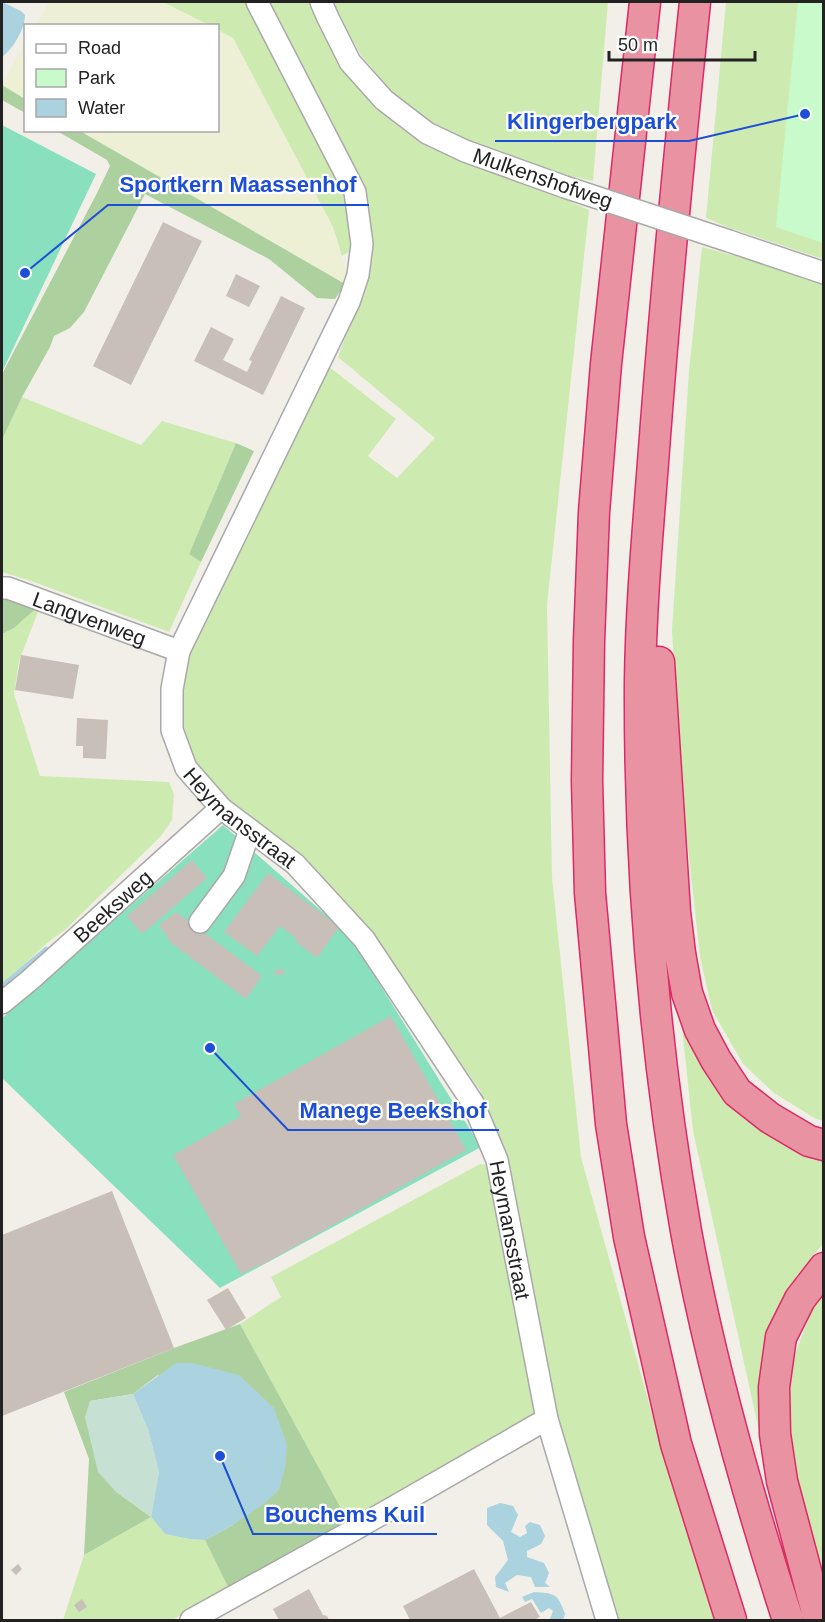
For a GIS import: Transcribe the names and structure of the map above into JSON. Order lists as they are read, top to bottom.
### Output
{
  "streets": {
    "street": [
      "Mulkenshofweg",
      "Langvenweg",
      "Heymansstraat",
      "Beeksweg"
    ]
  },
  "crossings": [
    ["Langvenweg", "Heymansstraat"],
    ["Heymansstraat", "Beeksweg"]
  ],
  "places": [
    "Klingerbergpark",
    "Sportkern Maassenhof",
    "Manege Beekshof",
    "Bouchems Kuil"
  ],
  "legend": ["Road", "Park", "Water"],
  "scale_bar": "50 m"
}
